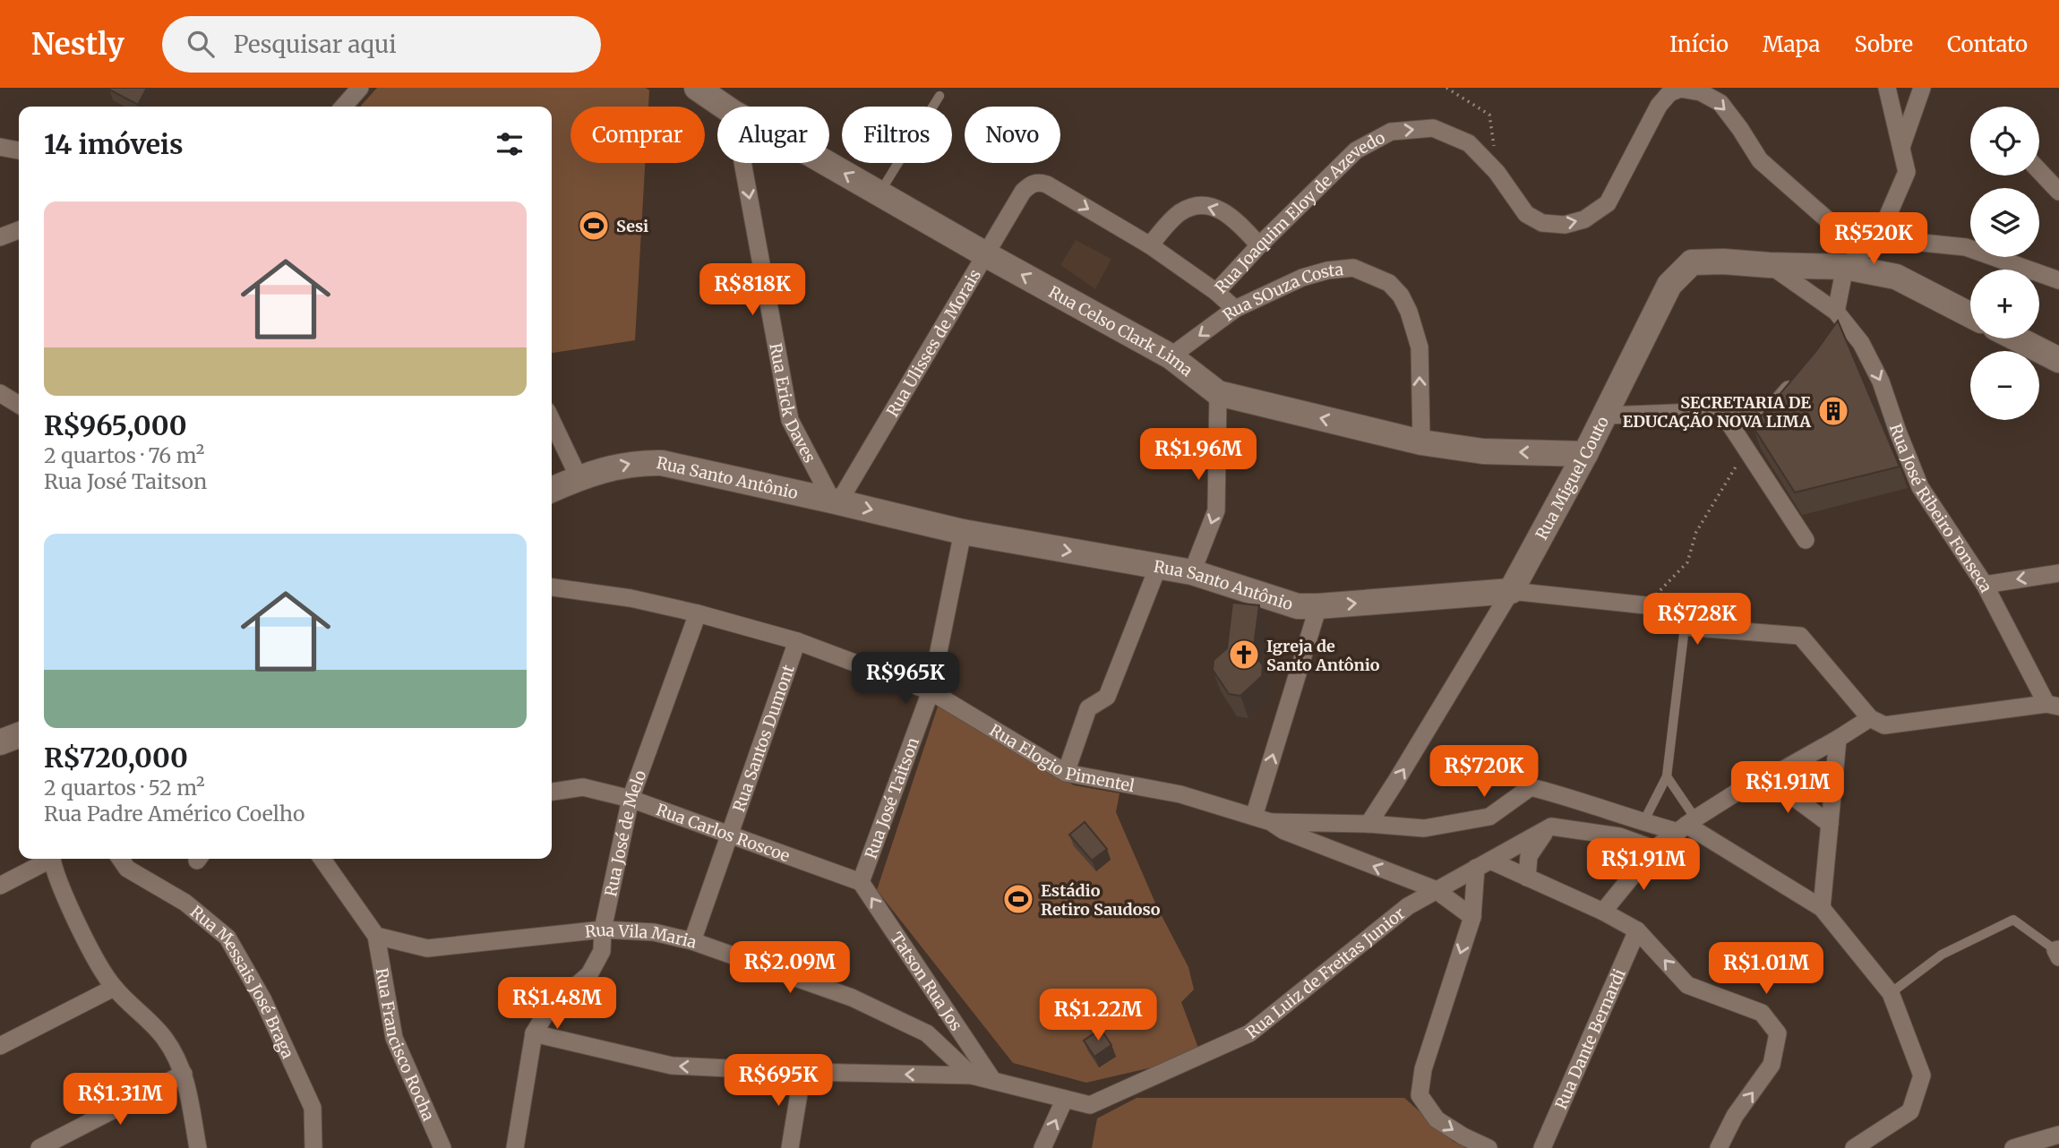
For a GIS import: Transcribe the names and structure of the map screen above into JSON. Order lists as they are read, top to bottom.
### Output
{
  "streets": {
    "street": [
      "Rua Joaquim Eloy de Azevedo",
      "Rua SOuza Costa",
      "Rua Celso Clark Lima",
      "Rua Ulisses de Morais",
      "Rua Erick Daves",
      "Rua Santo Antônio",
      "Rua Miguel Couto",
      "Rua José Ribeiro Fonseca",
      "Rua Santos Dumont",
      "Rua Elogio Pimentel",
      "Rua José Taitson",
      "Rua Carlos Roscoe",
      "Rua José de Melo",
      "Rua Vila Maria",
      "Rua Luiz de Freitas Junior",
      "Tatson Rua Jos",
      "Rua Messais José Braga",
      "Rua Dante Bernardi",
      "Rua Francisco Rocha"
    ]
  },
  "crossings": [
    ["Rua Joaquim Eloy de Azevedo", "Rua SOuza Costa"],
    ["Rua SOuza Costa", "Rua Celso Clark Lima"],
    ["Rua Celso Clark Lima", "Rua Ulisses de Morais"],
    ["Rua Celso Clark Lima", "Rua Miguel Couto"],
    ["Rua Ulisses de Morais", "Rua Erick Daves"],
    ["Rua Ulisses de Morais", "Rua Santo Antônio"],
    ["Rua Erick Daves", "Rua Santo Antônio"],
    ["Rua Santo Antônio", "Rua Miguel Couto"],
    ["Rua Santo Antônio", "Rua José Taitson"],
    ["Rua Miguel Couto", "Rua José Ribeiro Fonseca"],
    ["Rua Santos Dumont", "Rua Elogio Pimentel"],
    ["Rua Santos Dumont", "Rua Carlos Roscoe"],
    ["Rua Santos Dumont", "Rua Vila Maria"],
    ["Rua Elogio Pimentel", "Rua José Taitson"],
    ["Rua Elogio Pimentel", "Rua José de Melo"],
    ["Rua Elogio Pimentel", "Rua Luiz de Freitas Junior"],
    ["Rua José Taitson", "Rua Carlos Roscoe"],
    ["Rua José Taitson", "Tatson Rua Jos"],
    ["Rua Carlos Roscoe", "Rua José de Melo"],
    ["Rua Carlos Roscoe", "Tatson Rua Jos"],
    ["Rua José de Melo", "Rua Vila Maria"],
    ["Rua Vila Maria", "Rua Francisco Rocha"]
  ],
  "one_way": [
    "Rua Celso Clark Lima",
    "Rua Erick Daves",
    "Rua Santo Antônio",
    "Tatson Rua Jos"
  ],
  "places": {
    "sports": ["Sesi", "Estádio Retiro Saudoso"],
    "building": ["SECRETARIA DE EDUCAÇÃO NOVA LIMA"],
    "church": ["Igreja de Santo Antônio"]
  },
  "page": {
    "header": "Nestly",
    "search": "Pesquisar aqui",
    "nav": [
      "Início",
      "Mapa",
      "Sobre",
      "Contato"
    ],
    "map_buttons": ["+", "−"],
    "chip": [
      "Comprar",
      "Alugar",
      "Filtros",
      "Novo"
    ],
    "heading": "14 imóveis",
    "list": [
      {
        "name": "R$965,000",
        "note": "2 quartos · 76 m² · Rua José Taitson"
      },
      {
        "name": "R$720,000",
        "note": "2 quartos · 52 m² · Rua Padre Américo Coelho"
      }
    ],
    "price": [
      "R$520K",
      "R$818K",
      "R$1.96M",
      "R$728K",
      "R$965K",
      "R$720K",
      "R$1.91M",
      "R$1.91M",
      "R$2.09M",
      "R$1.01M",
      "R$1.48M",
      "R$1.22M",
      "R$695K",
      "R$1.31M"
    ]
  }
}
